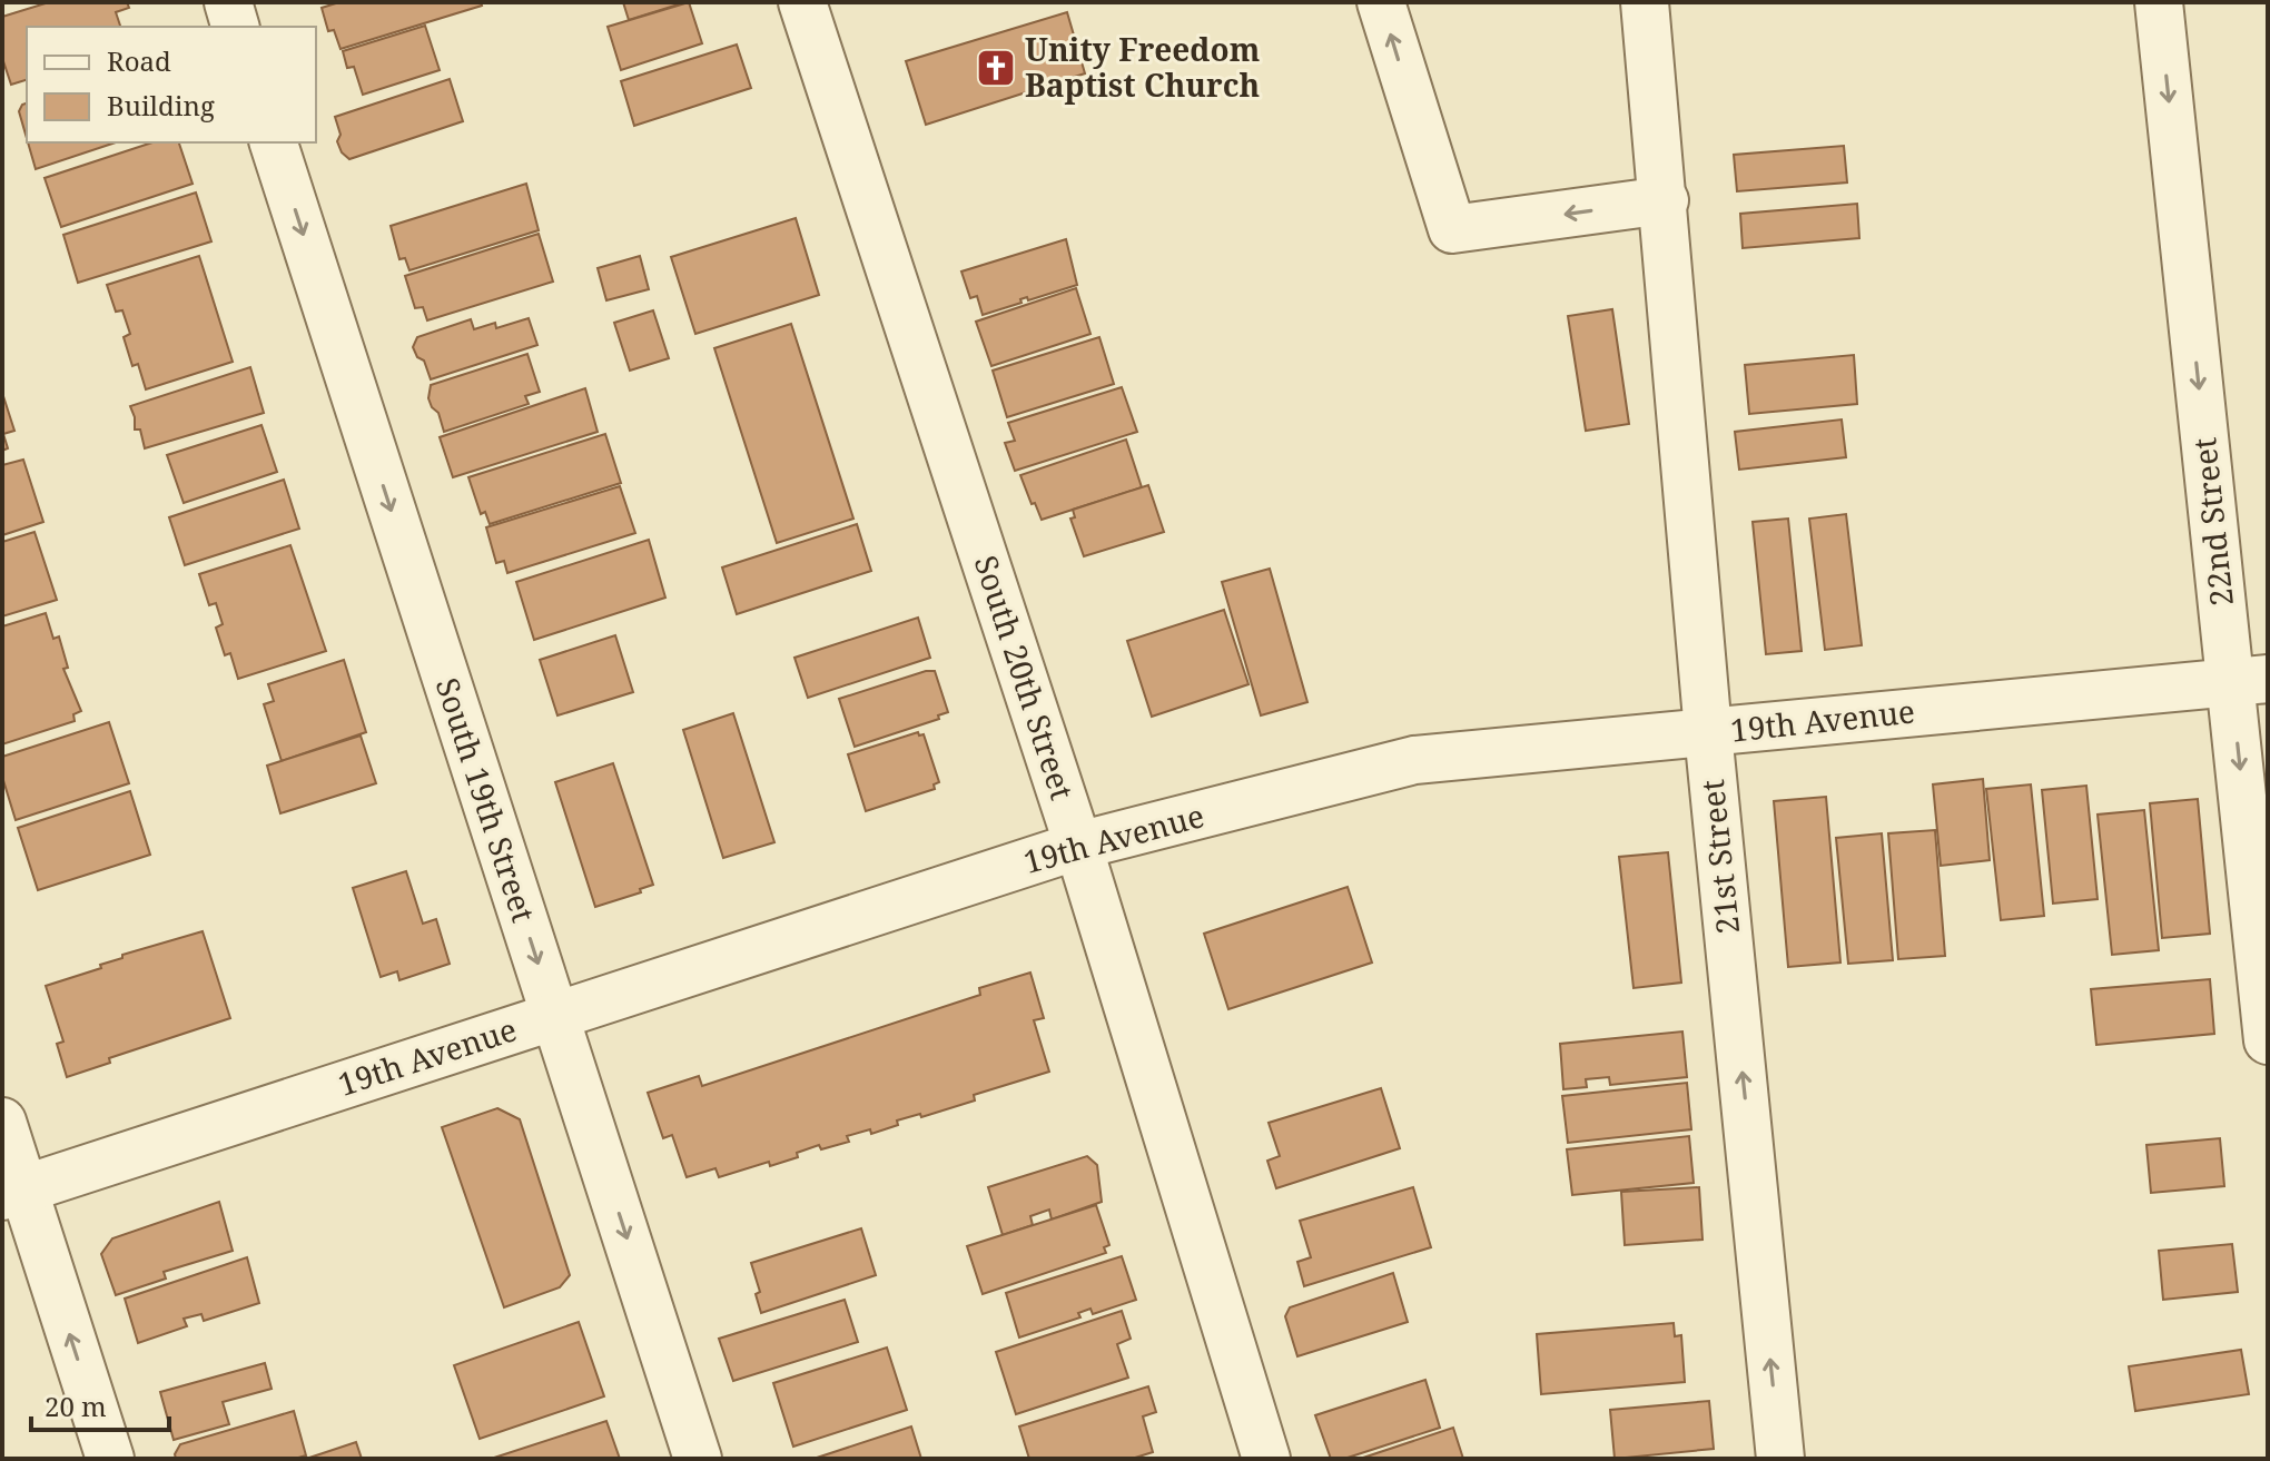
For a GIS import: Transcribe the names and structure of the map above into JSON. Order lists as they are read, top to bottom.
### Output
{
  "streets": {
    "street": [
      "22nd Street",
      "South 20th Street",
      "19th Avenue",
      "South 19th Street",
      "21st Street"
    ]
  },
  "crossings": [
    ["22nd Street", "19th Avenue"],
    ["South 20th Street", "19th Avenue"],
    ["19th Avenue", "South 19th Street"],
    ["19th Avenue", "21st Street"]
  ],
  "one_way": ["22nd Street", "South 19th Street", "21st Street"],
  "places": {
    "church": ["Unity Freedom Baptist Church"]
  },
  "legend": ["Road", "Building"],
  "scale_bar": "20 m"
}
